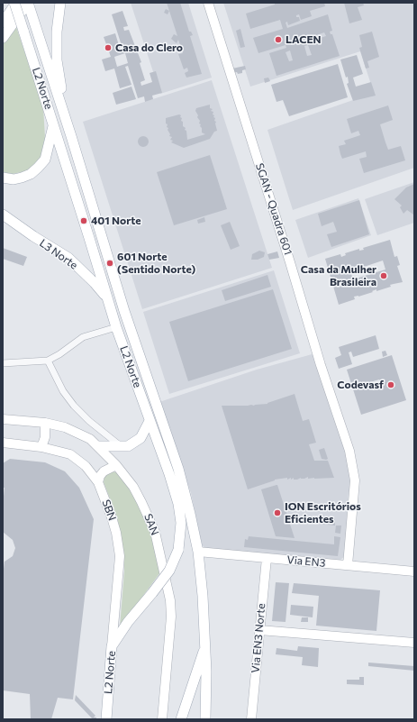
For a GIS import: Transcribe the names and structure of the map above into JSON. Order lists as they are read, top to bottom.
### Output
{
  "streets": {
    "main road": ["L2 Norte", "L3 Norte"],
    "street": [
      "SGAN - Quadra 601",
      "SBN",
      "SAN",
      "Via EN3",
      "Via EN3 Norte"
    ]
  },
  "crossings": [
    ["L2 Norte", "L3 Norte"],
    ["L2 Norte", "SBN"],
    ["L2 Norte", "Via EN3"],
    ["SGAN - Quadra 601", "Via EN3"],
    ["Via EN3", "Via EN3 Norte"]
  ],
  "places": [
    "LACEN",
    "Casa do Clero",
    "401 Norte",
    "601 Norte (Sentido Norte)",
    "Casa da Mulher Brasileira",
    "Codevasf",
    "ION Escritórios Eficientes"
  ]
}
